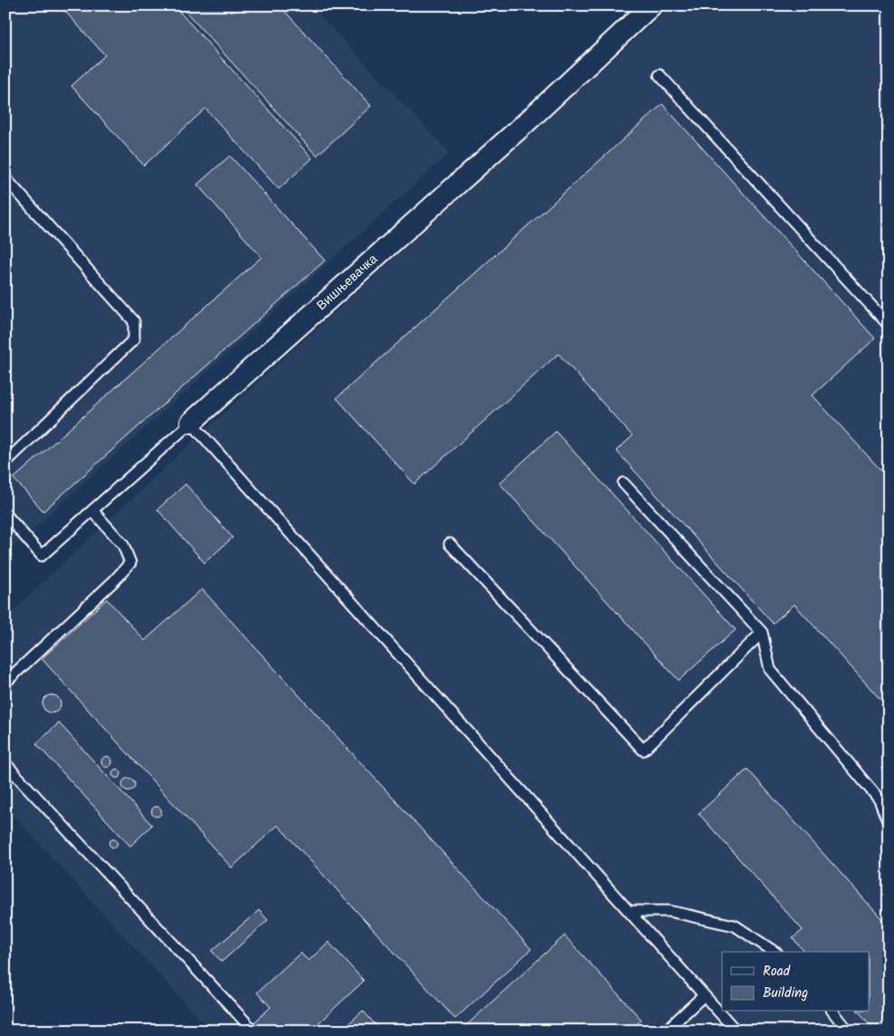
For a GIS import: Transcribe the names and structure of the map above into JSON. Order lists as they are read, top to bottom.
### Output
{
  "streets": {
    "street": ["Вишњевачка"]
  },
  "legend": ["Road", "Building"]
}
